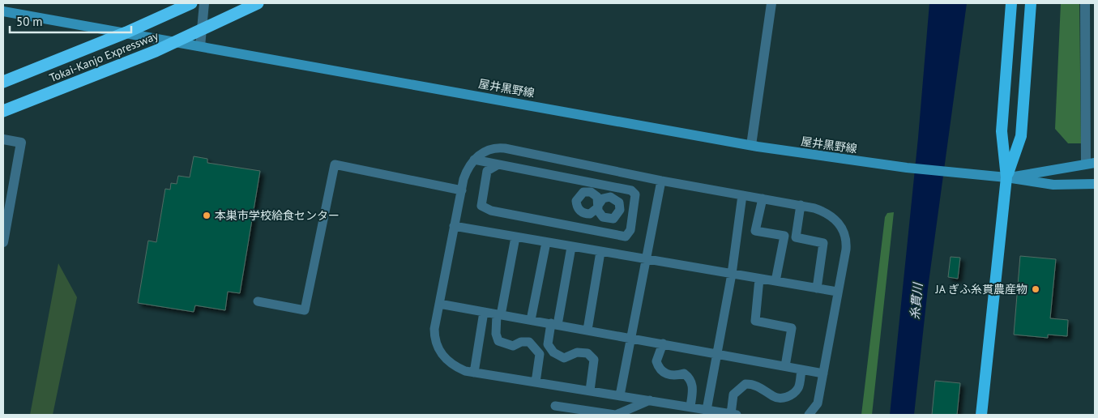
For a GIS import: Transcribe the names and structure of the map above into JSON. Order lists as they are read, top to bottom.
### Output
{
  "streets": {
    "highway": ["Tokai-Kanjo Expressway"],
    "main road": ["屋井黒野線"]
  },
  "water": ["糸貫川"],
  "places": ["本巣市学校給食センター", "JA ぎふ糸貫農産物"],
  "scale_bar": "50 m"
}
